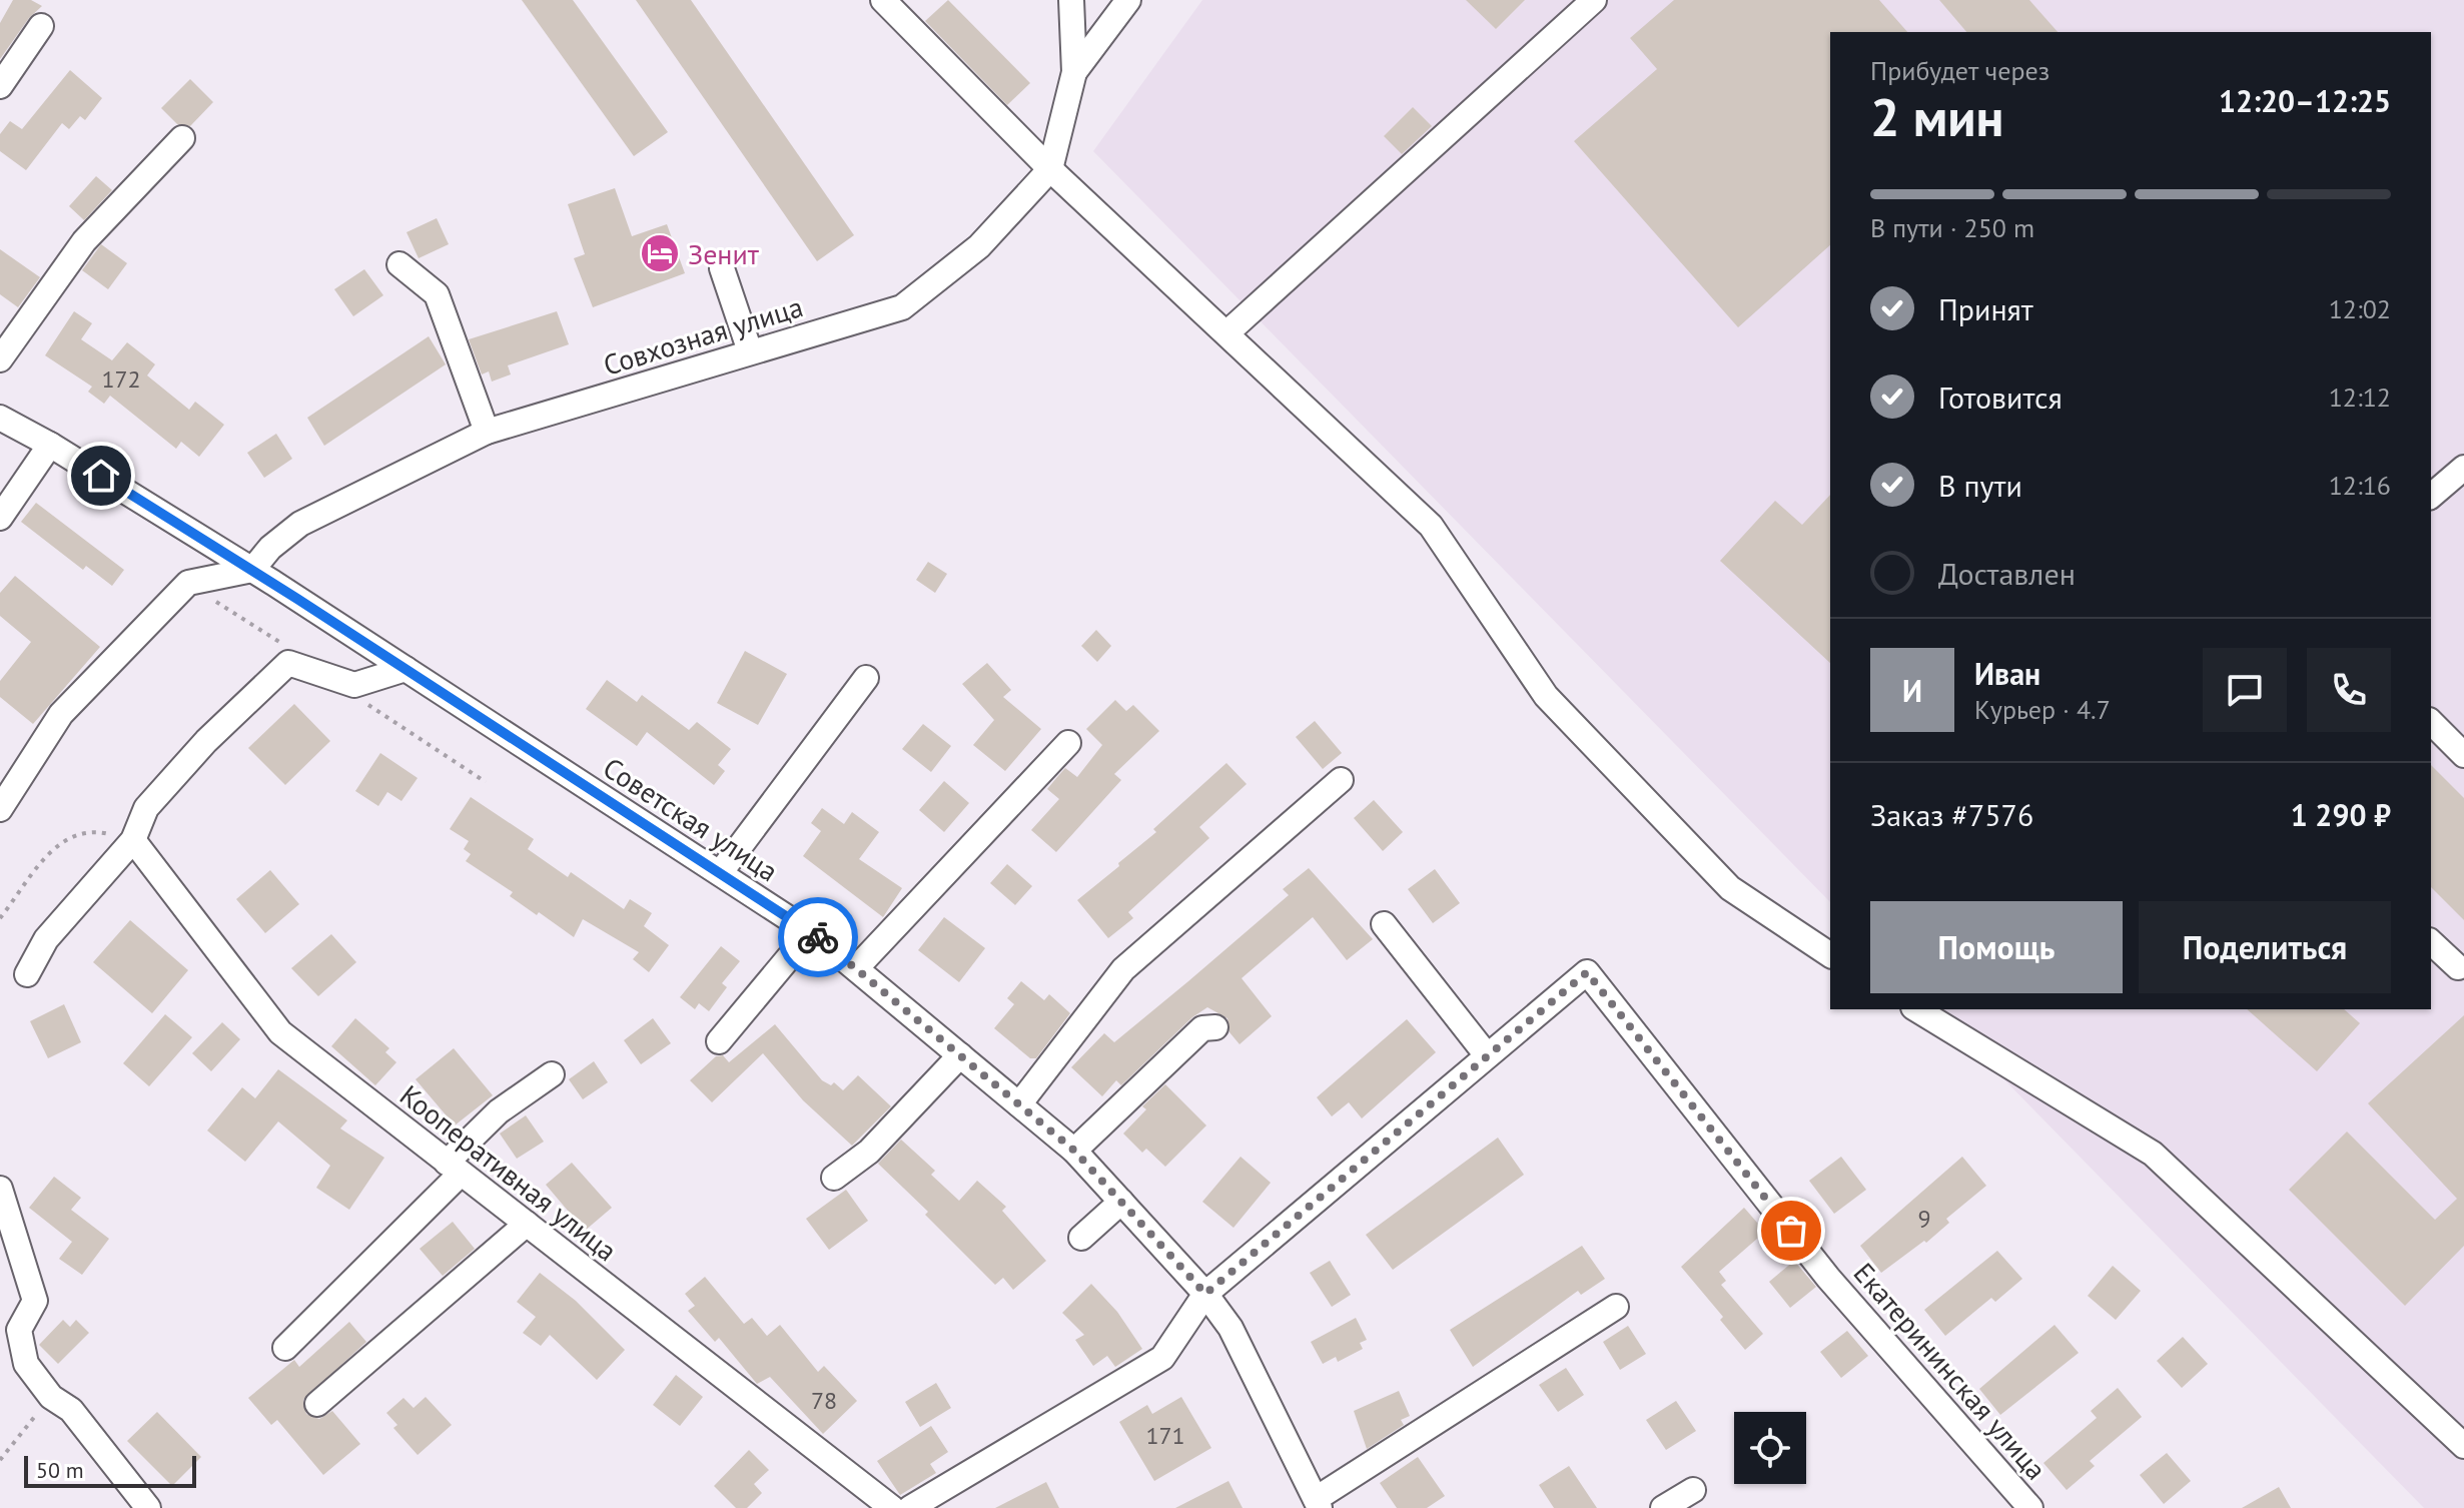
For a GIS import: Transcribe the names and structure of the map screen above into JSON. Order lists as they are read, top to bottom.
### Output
{
  "streets": {
    "street": [
      "Совхозная улица",
      "Советская улица",
      "Кооперативная улица",
      "Екатерининская улица"
    ]
  },
  "crossings": [
    ["Совхозная улица", "Советская улица"]
  ],
  "places": {
    "hotel": ["Зенит"]
  },
  "house_numbers": [
    "172",
    "9",
    "78",
    "171"
  ],
  "scale_bar": "50 m",
  "page": {
    "heading": ["2 мин", "Прибудет через", "12:20–12:25"],
    "panel": [
      "Иван",
      "Курьер · 4.7",
      "Заказ #7576",
      "1 290 ₽"
    ],
    "bar": "В пути · 250 m",
    "list": [
      ["Принят", "12:02"],
      ["Готовится", "12:12"],
      ["В пути", "12:16"],
      "Доставлен"
    ],
    "round": "И",
    "buttons": ["Помощь", "Поделиться"],
    "scale": "50 m"
  }
}
